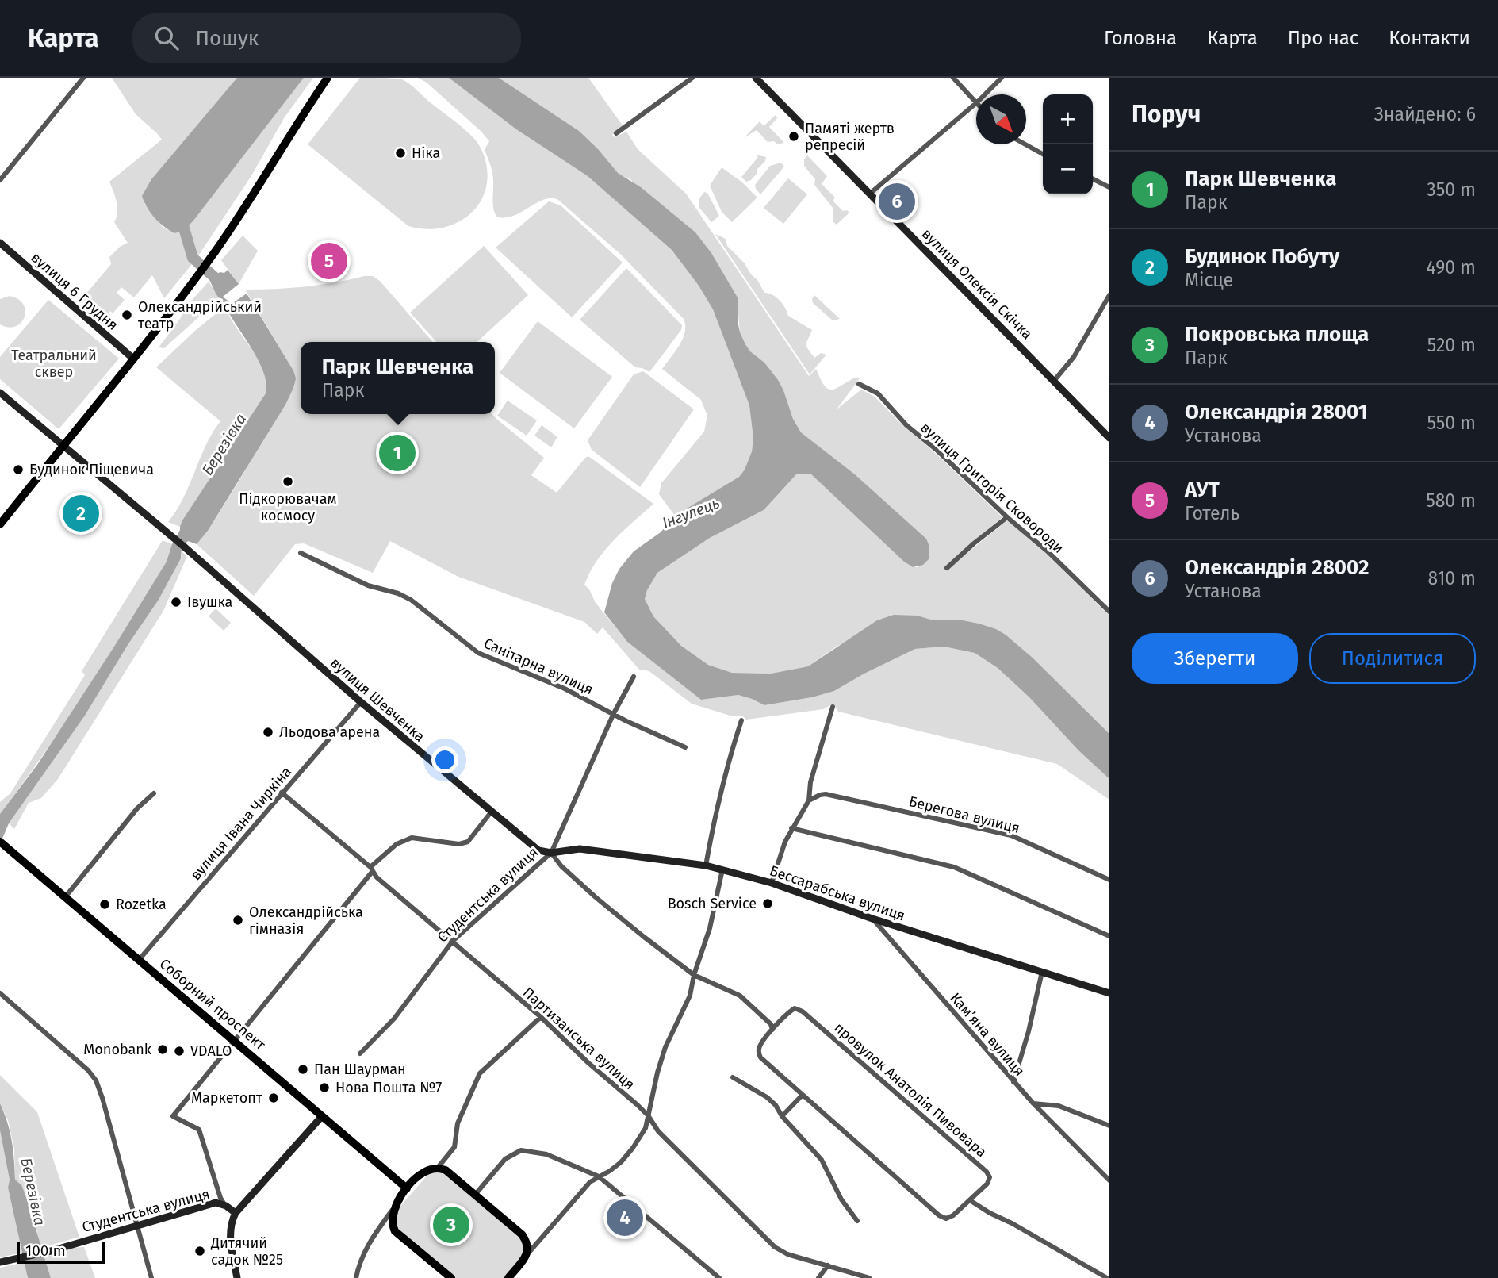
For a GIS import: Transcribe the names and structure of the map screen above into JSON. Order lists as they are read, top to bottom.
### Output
{
  "streets": {
    "highway": ["Соборний проспект"],
    "main road": [
      "вулиця Олексія Скічка",
      "вулиця 6 Грудня",
      "вулиця Шевченка",
      "Бессарабська вулиця",
      "Студентська вулиця"
    ],
    "street": [
      "вулиця Григорія Сковороди",
      "Санітарна вулиця",
      "Берегова вулиця",
      "вулиця Івана Чиркіна",
      "Камʼяна вулиця",
      "Партизанська вулиця",
      "провулок Анатолія Пивовара"
    ]
  },
  "crossings": [
    ["Санітарна вулиця", "Студентська вулиця"],
    ["вулиця Шевченка", "вулиця Івана Чиркіна"],
    ["вулиця Шевченка", "Бессарабська вулиця"],
    ["вулиця Шевченка", "Студентська вулиця"],
    ["вулиця Шевченка", "провулок Анатолія Пивовара"],
    ["вулиця Івана Чиркіна", "Соборний проспект"],
    ["вулиця Івана Чиркіна", "Партизанська вулиця"],
    ["Бессарабська вулиця", "Студентська вулиця"],
    ["Бессарабська вулиця", "Камʼяна вулиця"],
    ["Студентська вулиця", "Партизанська вулиця"]
  ],
  "water": ["Березівка", "Інгулець"],
  "parks": ["Театральний сквер"],
  "places": [
    "Памяті жертв репресій",
    "Ніка",
    "Олександрійський театр",
    "Будинок Піщевича",
    "Підкорювачам космосу",
    "Івушка",
    "Льодова арена",
    "Bosch Service",
    "Rozetka",
    "Олександрійська гімназія",
    "Monobank",
    "VDALO",
    "Пан Шаурман",
    "Нова Пошта №7",
    "Маркетопт",
    "Дитячий садок №25"
  ],
  "scale_bar": "100 m",
  "north": "bottom right",
  "page": {
    "header": "Карта",
    "search": "Пошук",
    "nav": [
      "Головна",
      "Карта",
      "Про нас",
      "Контакти"
    ],
    "heading": ["Поруч", "Знайдено: 6"],
    "map_buttons": ["+", "−"],
    "list": [
      {
        "mark": "1",
        "name": "Парк Шевченка",
        "note": "Парк",
        "value": "350 m"
      },
      {
        "mark": "2",
        "name": "Будинок Побуту",
        "note": "Місце",
        "value": "490 m"
      },
      {
        "mark": "3",
        "name": "Покровська площа",
        "note": "Парк",
        "value": "520 m"
      },
      {
        "mark": "4",
        "name": "Олександрія 28001",
        "note": "Установа",
        "value": "550 m"
      },
      {
        "mark": "5",
        "name": "АУТ",
        "note": "Готель",
        "value": "580 m"
      },
      {
        "mark": "6",
        "name": "Олександрія 28002",
        "note": "Установа",
        "value": "810 m"
      }
    ],
    "pins": [
      "6",
      "5",
      "1",
      "2",
      "4",
      "3"
    ],
    "popup": ["Парк Шевченка", "Парк"],
    "buttons": ["Зберегти", "Поділитися"],
    "scale": "100 m"
  }
}
